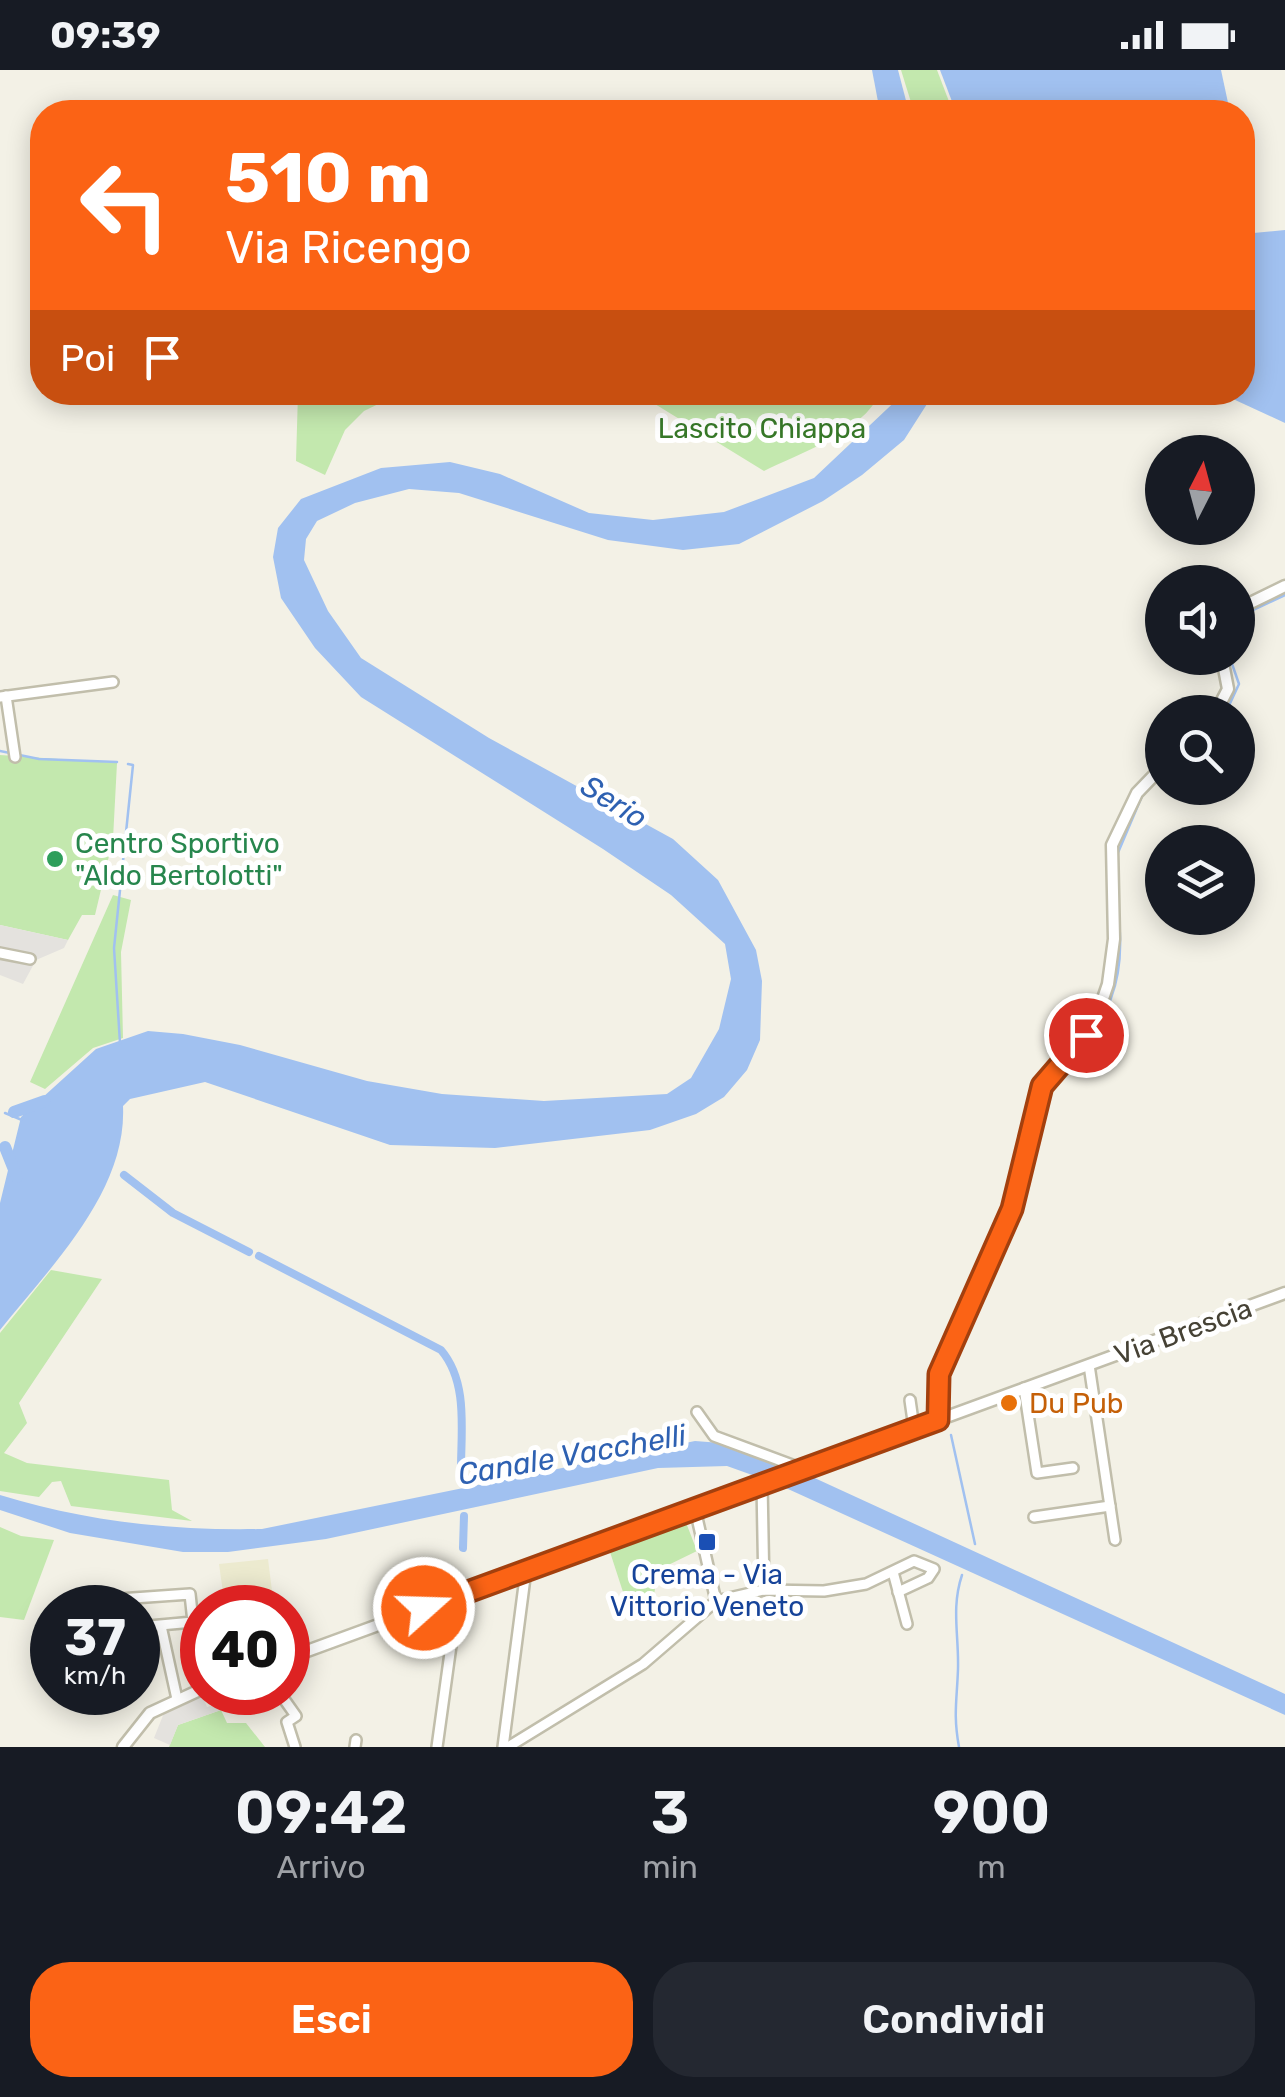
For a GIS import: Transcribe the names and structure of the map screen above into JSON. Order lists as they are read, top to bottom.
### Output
{
  "streets": {
    "street": ["Via Brescia"]
  },
  "water": ["Serio", "Canale Vacchelli"],
  "parks": ["Lascito Chiappa"],
  "places": {
    "other": ["Centro Sportivo \"Aldo Bertolotti\"", "Du Pub"],
    "transit": ["Crema - Via Vittorio Veneto"]
  },
  "north": "top",
  "page": {
    "status": "09:39",
    "turn": ["510 m", "Via Ricengo"],
    "then": "Poi",
    "speed": "37 km/h",
    "limit": "40",
    "eta": [
      "09:42",
      "Arrivo",
      "3",
      "min",
      "900",
      "m"
    ],
    "buttons": ["Esci", "Condividi"]
  }
}
